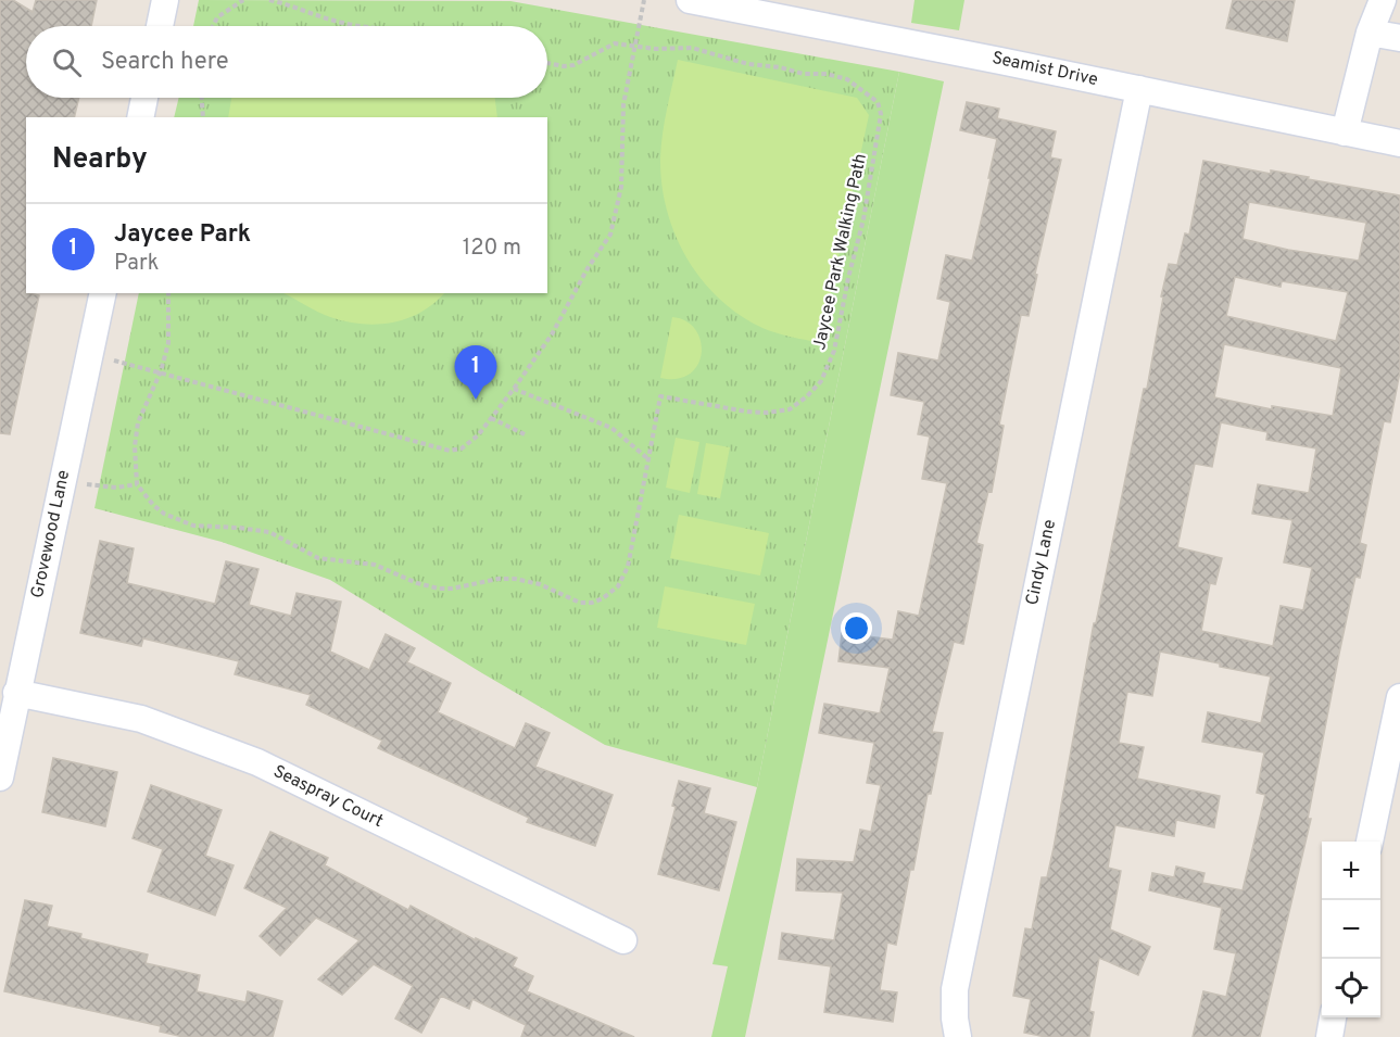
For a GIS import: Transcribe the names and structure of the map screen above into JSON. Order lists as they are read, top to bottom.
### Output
{
  "streets": {
    "street": [
      "Seamist Drive",
      "Grovewood Lane",
      "Cindy Lane",
      "Seaspray Court"
    ],
    "path": ["Jaycee Park Walking Path"]
  },
  "crossings": [
    ["Seamist Drive", "Cindy Lane"],
    ["Grovewood Lane", "Seaspray Court"]
  ],
  "page": {
    "search": "Search here",
    "heading": "Nearby",
    "list": [
      {
        "mark": "1",
        "name": "Jaycee Park",
        "note": "Park",
        "value": "120 m"
      }
    ],
    "pins": "1",
    "map_buttons": ["+", "−"]
  }
}
